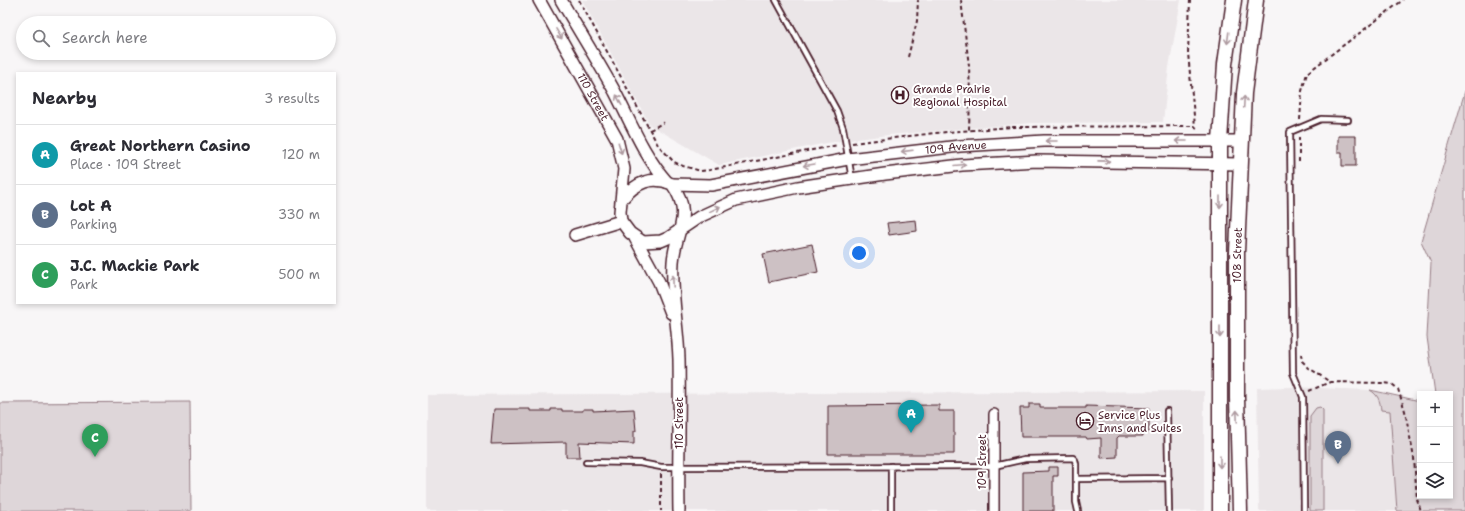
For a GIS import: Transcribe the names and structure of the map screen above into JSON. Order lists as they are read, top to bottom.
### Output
{
  "streets": {
    "main road": ["108 Street"],
    "street": ["110 Street", "109 Avenue", "109 Street"]
  },
  "crossings": [
    ["110 Street", "109 Avenue"],
    ["109 Avenue", "108 Street"]
  ],
  "places": {
    "hospital": ["Grande Prairie Regional Hospital"],
    "hotel": ["Service Plus Inns and Suites"]
  },
  "page": {
    "search": "Search here",
    "heading": ["Nearby", "3 results"],
    "list": [
      {
        "mark": "A",
        "name": "Great Northern Casino",
        "note": "Place · 109 Street",
        "value": "120 m"
      },
      {
        "mark": "B",
        "name": "Lot A",
        "note": "Parking",
        "value": "330 m"
      },
      {
        "mark": "C",
        "name": "J.C. Mackie Park",
        "note": "Park",
        "value": "500 m"
      }
    ],
    "map_buttons": ["+", "−"],
    "pins": ["A", "C", "B"]
  }
}
